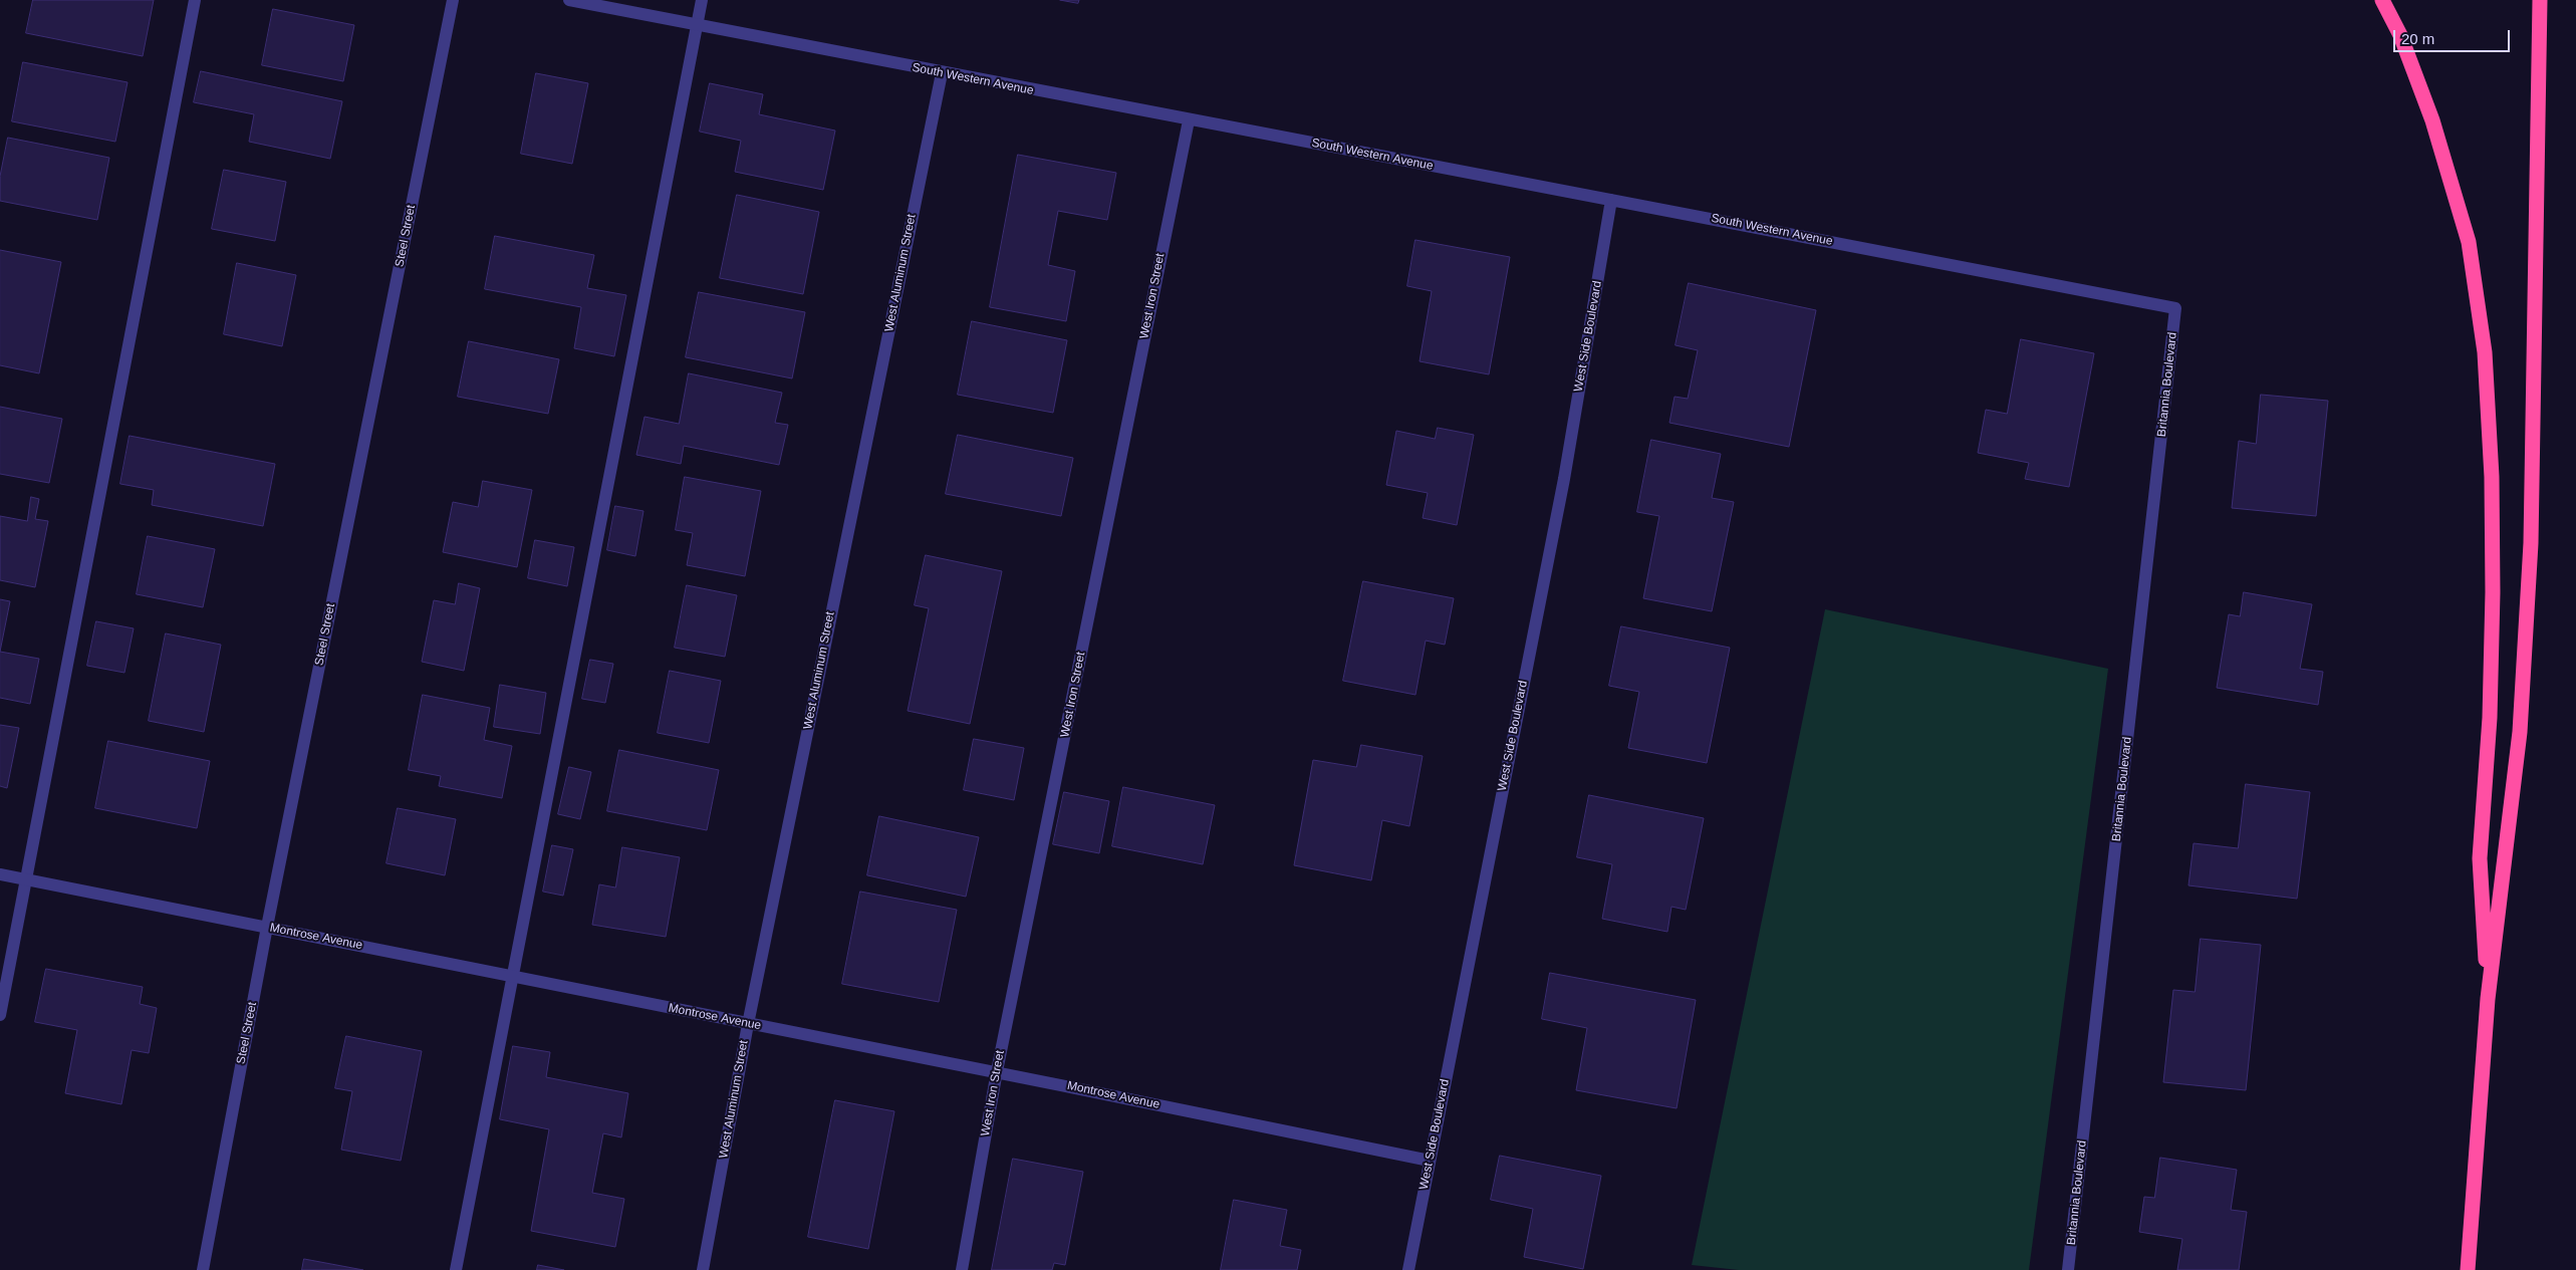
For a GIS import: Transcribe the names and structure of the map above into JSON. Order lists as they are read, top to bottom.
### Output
{
  "streets": {
    "street": [
      "South Western Avenue",
      "Steel Street",
      "West Aluminum Street",
      "West Iron Street",
      "West Side Boulevard",
      "Britannia Boulevard",
      "Montrose Avenue"
    ]
  },
  "crossings": [
    ["South Western Avenue", "West Aluminum Street"],
    ["South Western Avenue", "West Iron Street"],
    ["South Western Avenue", "West Side Boulevard"],
    ["South Western Avenue", "Britannia Boulevard"],
    ["Steel Street", "Montrose Avenue"],
    ["West Aluminum Street", "Montrose Avenue"],
    ["West Iron Street", "Montrose Avenue"],
    ["West Side Boulevard", "Montrose Avenue"]
  ],
  "scale_bar": "20 m"
}
